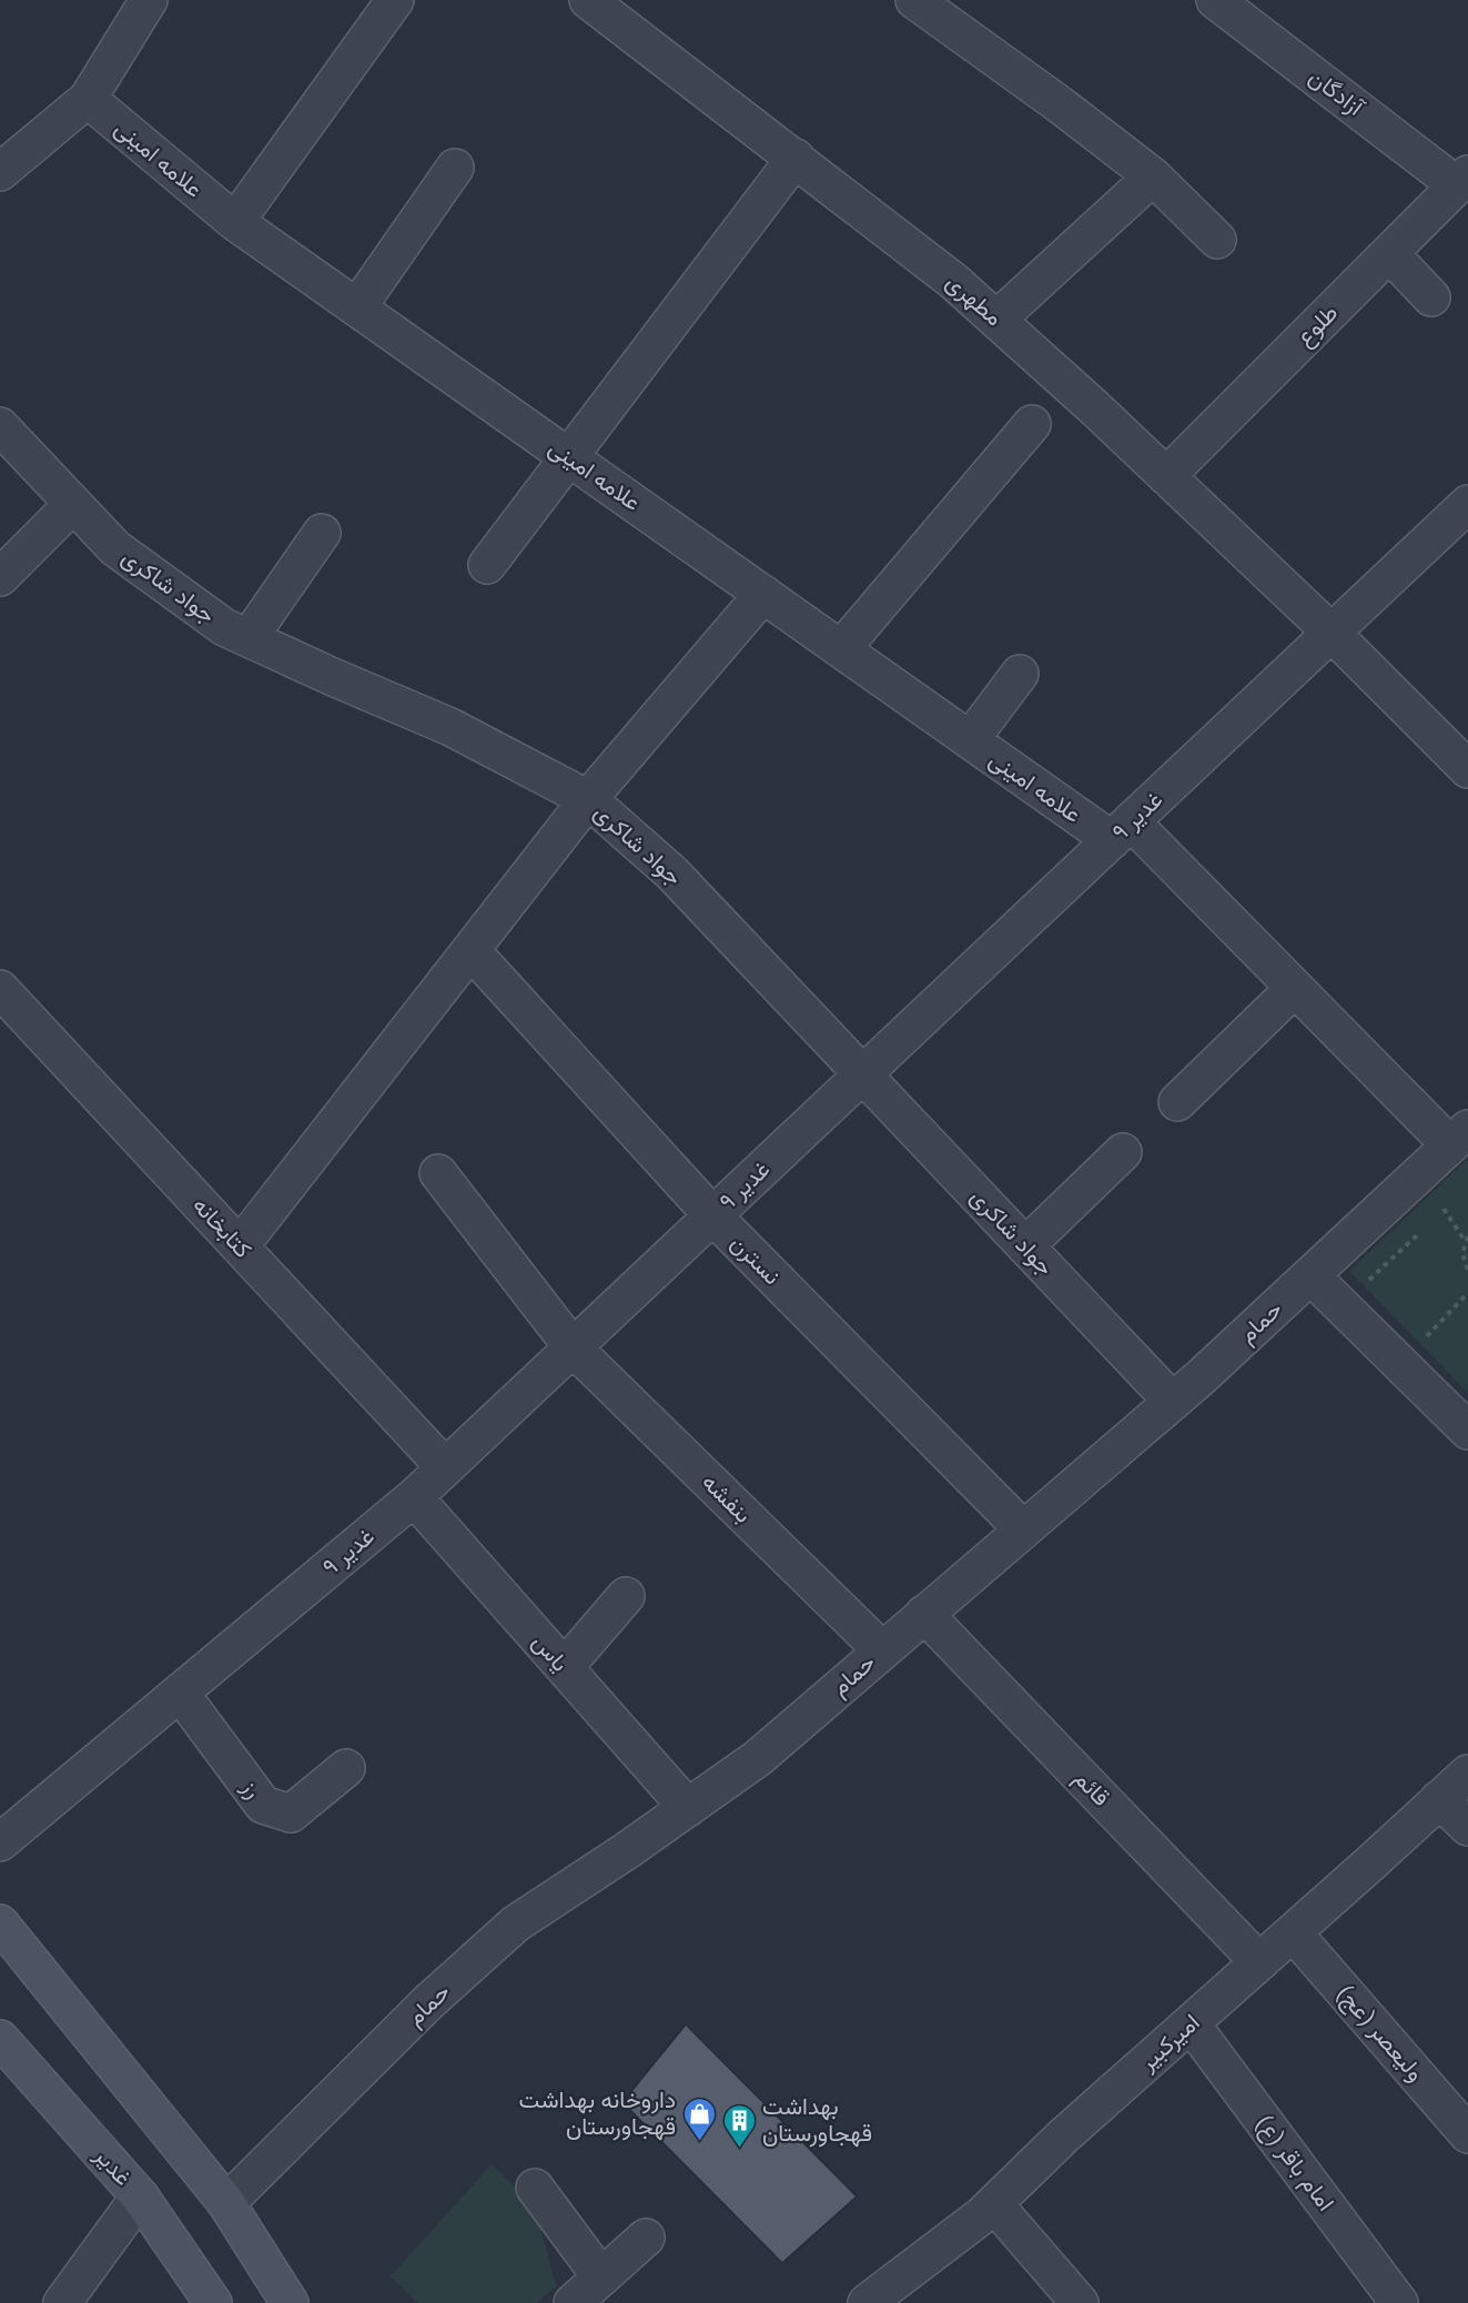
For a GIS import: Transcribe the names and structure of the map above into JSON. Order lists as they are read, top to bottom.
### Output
{
  "streets": {
    "main road": ["غدیر"],
    "street": [
      "آزادگان",
      "علامه امینی",
      "مطهری",
      "طلوع",
      "جواد شاکری",
      "غدیر ۹",
      "کتابخانه",
      "نسترن",
      "حمام",
      "بنفشه",
      "یاس",
      "قائم",
      "رز",
      "ولیعصر (عج)",
      "امیرکبیر",
      "امام باقر (ع)"
    ]
  },
  "crossings": [
    ["آزادگان", "طلوع"],
    ["علامه امینی", "غدیر ۹"],
    ["علامه امینی", "حمام"],
    ["مطهری", "طلوع"],
    ["مطهری", "غدیر ۹"],
    ["جواد شاکری", "غدیر ۹"],
    ["جواد شاکری", "حمام"],
    ["غدیر ۹", "کتابخانه"],
    ["غدیر ۹", "نسترن"],
    ["غدیر ۹", "بنفشه"],
    ["غدیر ۹", "یاس"],
    ["غدیر ۹", "رز"],
    ["نسترن", "حمام"],
    ["حمام", "بنفشه"],
    ["حمام", "یاس"],
    ["حمام", "قائم"],
    ["قائم", "امیرکبیر"],
    ["ولیعصر (عج)", "امیرکبیر"],
    ["امیرکبیر", "امام باقر (ع)"]
  ],
  "places": {
    "shop": ["داروخانه بهداشت قهجاورستان"],
    "building": ["بهداشت قهجاورستان"]
  }
}
